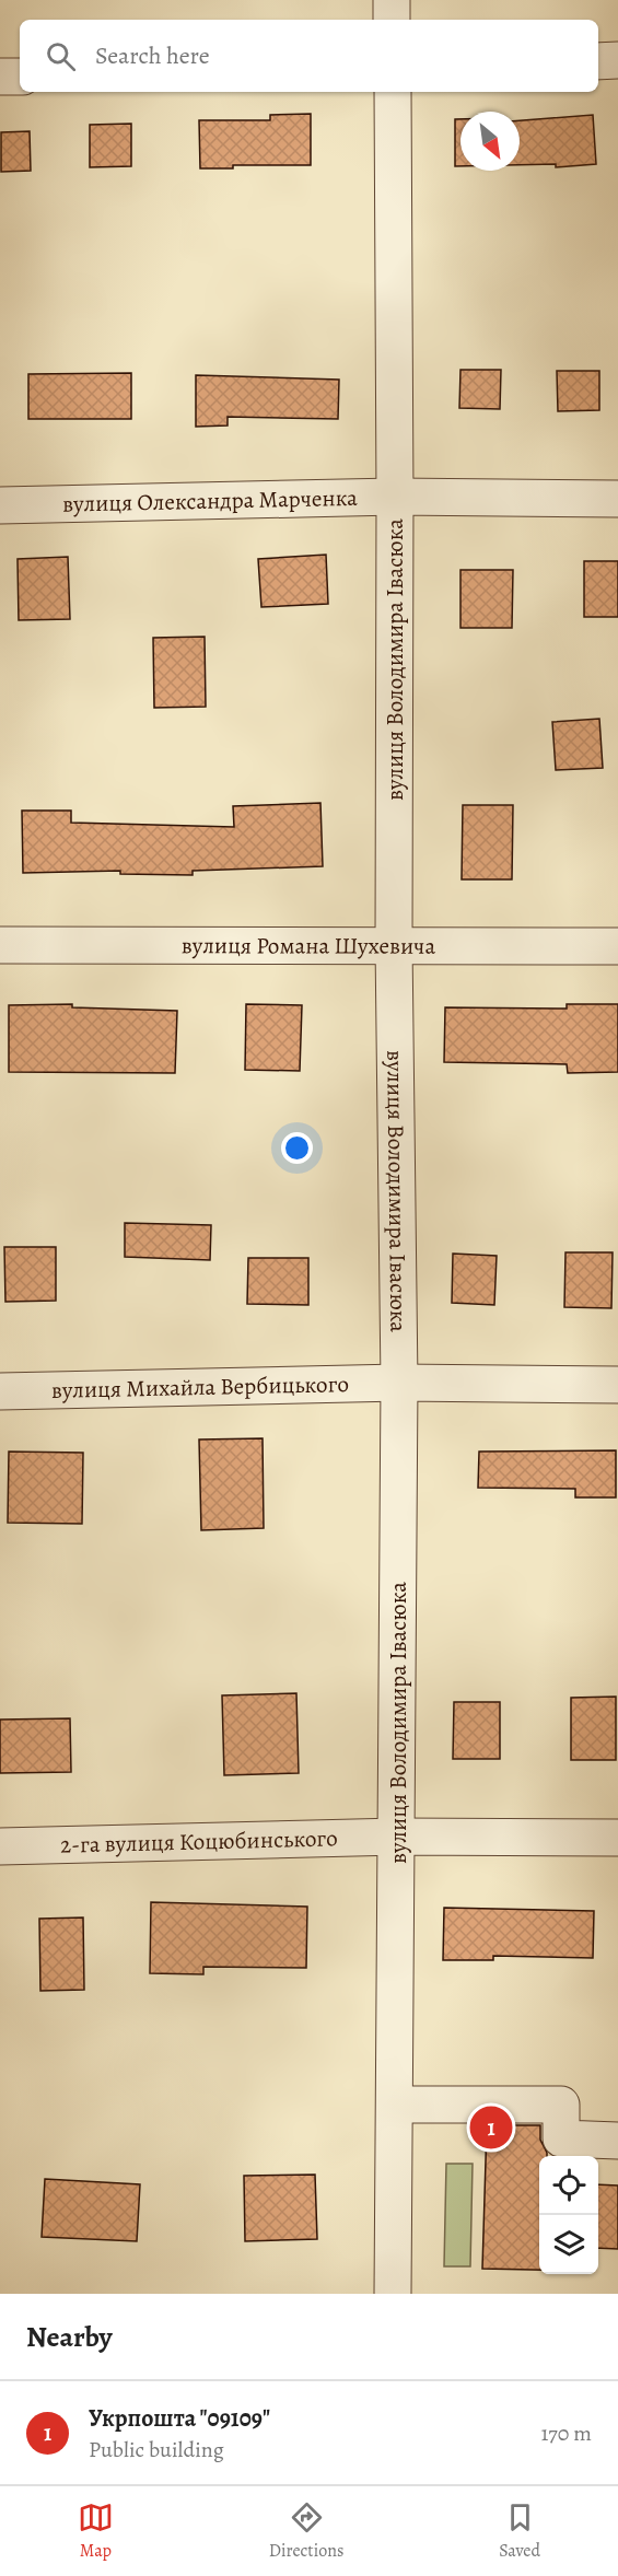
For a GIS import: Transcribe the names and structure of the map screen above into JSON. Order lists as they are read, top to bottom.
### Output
{
  "streets": {
    "street": [
      "вулиця Олександра Марченка",
      "вулиця Володимира Івасюка",
      "вулиця Романа Шухевича",
      "вулиця Михайла Вербицького",
      "2-га вулиця Коцюбинського"
    ]
  },
  "crossings": [
    ["вулиця Олександра Марченка", "вулиця Володимира Івасюка"],
    ["вулиця Володимира Івасюка", "вулиця Романа Шухевича"],
    ["вулиця Володимира Івасюка", "вулиця Михайла Вербицького"],
    ["вулиця Володимира Івасюка", "2-га вулиця Коцюбинського"]
  ],
  "north": "bottom right",
  "page": {
    "search": "Search here",
    "pins": "1",
    "heading": "Nearby",
    "list": [
      {
        "mark": "1",
        "name": "Укрпошта \"09109\"",
        "note": "Public building",
        "value": "170 m"
      }
    ],
    "nav": ["Map", "Directions", "Saved"]
  }
}
